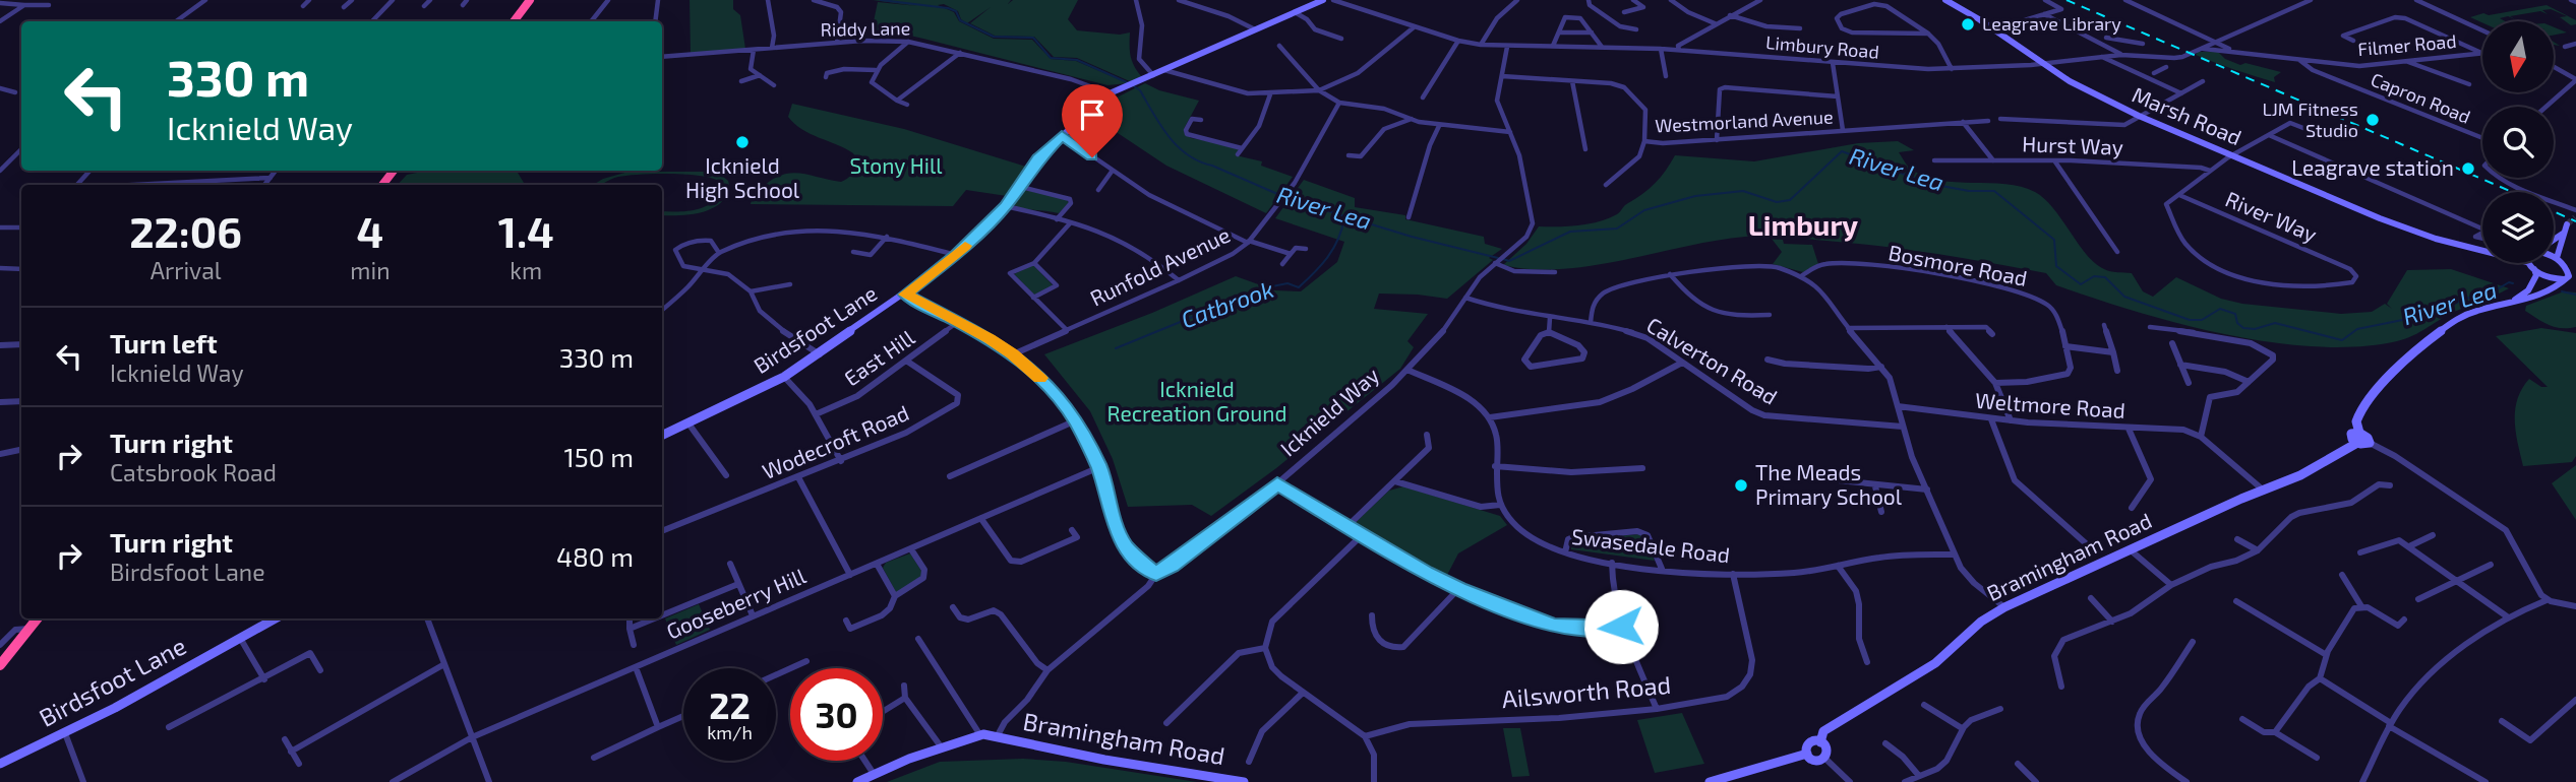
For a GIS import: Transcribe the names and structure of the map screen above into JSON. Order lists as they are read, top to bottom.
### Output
{
  "streets": {
    "street": [
      "Riddy Lane",
      "Filmer Road",
      "Limbury Road",
      "Capron Road",
      "Marsh Road",
      "Westmorland Avenue",
      "Hurst Way",
      "River Way",
      "Bosmore Road",
      "Runfold Avenue",
      "Birdsfoot Lane",
      "East Hill",
      "Calverton Road",
      "Weltmore Road",
      "Icknield Way",
      "Wodecroft Road",
      "Swasedale Road",
      "Bramingham Road",
      "Gooseberry Hill",
      "Ailsworth Road"
    ]
  },
  "crossings": [
    ["Riddy Lane", "Birdsfoot Lane"],
    ["Filmer Road", "Capron Road"],
    ["Limbury Road", "Marsh Road"],
    ["East Hill", "Wodecroft Road"],
    ["Calverton Road", "Icknield Way"],
    ["Icknield Way", "Bramingham Road"],
    ["Swasedale Road", "Ailsworth Road"]
  ],
  "districts": ["Limbury"],
  "water": ["River Lea", "Catbrook"],
  "parks": ["Stony Hill", "Icknield Recreation Ground"],
  "places": [
    "Leagrave Library",
    "LJM Fitness Studio",
    "Icknield High School",
    "Leagrave station",
    "The Meads Primary School"
  ],
  "north": "bottom",
  "page": {
    "turn": ["330 m", "Icknield Way"],
    "eta": [
      "22:06",
      "Arrival",
      "4",
      "min",
      "1.4",
      "km"
    ],
    "list": [
      {
        "name": "Turn left",
        "note": "Icknield Way",
        "value": "330 m"
      },
      {
        "name": "Turn right",
        "note": "Catsbrook Road",
        "value": "150 m"
      },
      {
        "name": "Turn right",
        "note": "Birdsfoot Lane",
        "value": "480 m"
      }
    ],
    "speed": "22 km/h",
    "limit": "30"
  }
}
